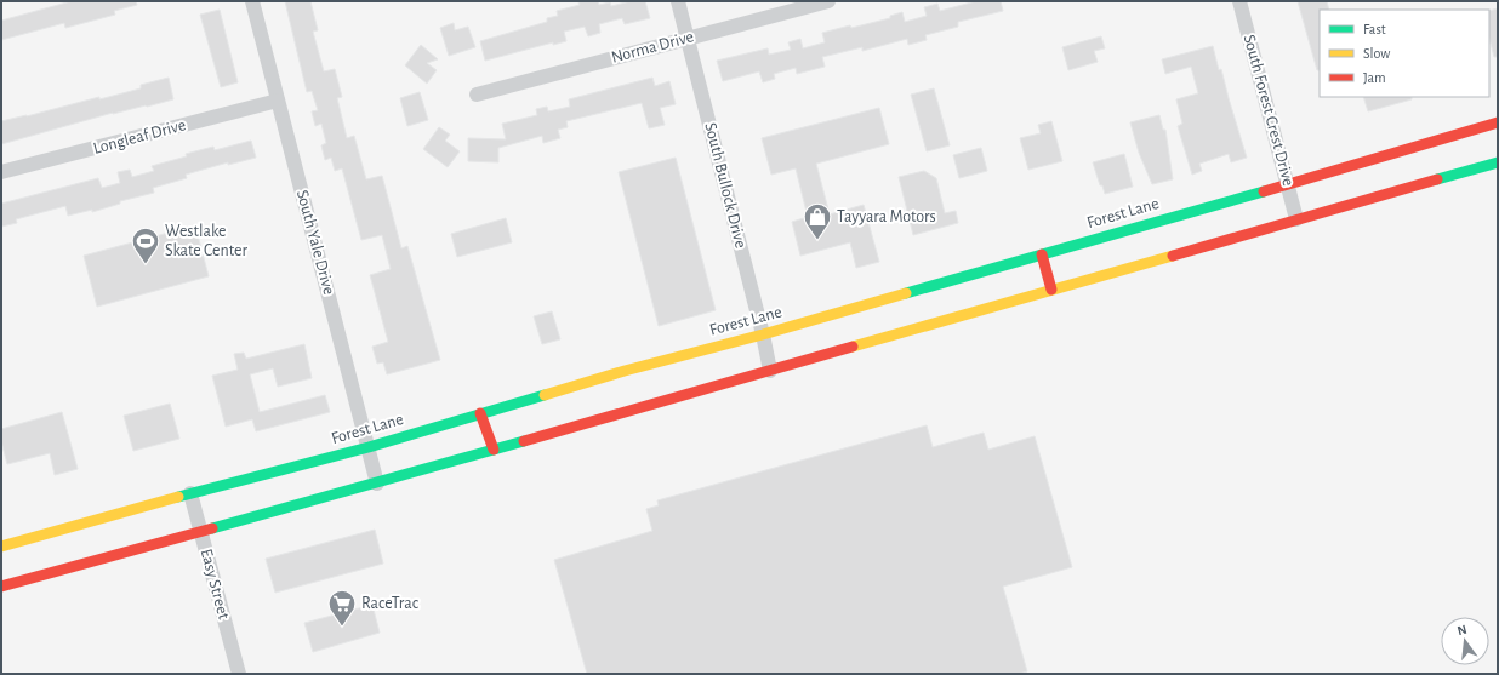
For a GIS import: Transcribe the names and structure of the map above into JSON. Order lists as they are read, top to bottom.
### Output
{
  "streets": {
    "main road": ["Forest Lane"],
    "street": [
      "Norma Drive",
      "South Forest Crest Drive",
      "Longleaf Drive",
      "South Bullock Drive",
      "South Yale Drive",
      "Easy Street"
    ]
  },
  "crossings": [
    ["Norma Drive", "South Bullock Drive"],
    ["South Forest Crest Drive", "Forest Lane"],
    ["Longleaf Drive", "South Yale Drive"],
    ["South Bullock Drive", "Forest Lane"],
    ["Forest Lane", "South Yale Drive"],
    ["Forest Lane", "Easy Street"]
  ],
  "places": {
    "shop": ["Tayyara Motors"],
    "sports": ["Westlake Skate Center"],
    "supermarket": ["RaceTrac"]
  },
  "legend": ["Fast", "Slow", "Jam"],
  "north": "top"
}
